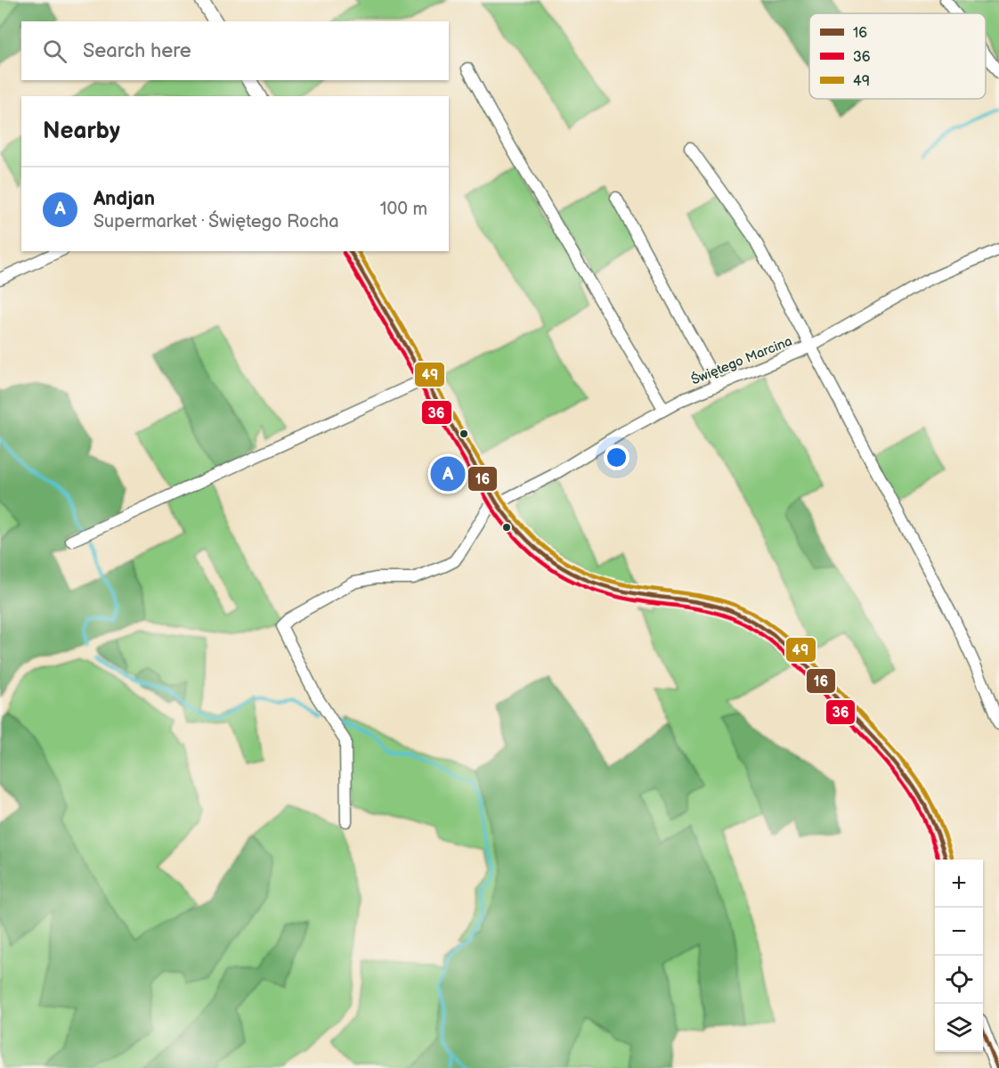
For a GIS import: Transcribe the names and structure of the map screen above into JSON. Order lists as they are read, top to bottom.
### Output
{
  "streets": {
    "street": ["Świętego Marcina"]
  },
  "lines": ["transit line 16", "transit line 49", "transit line 36"],
  "legend": ["16", "36", "49"],
  "page": {
    "search": "Search here",
    "heading": "Nearby",
    "list": [
      {
        "mark": "A",
        "name": "Andjan",
        "note": "Supermarket · Świętego Rocha",
        "value": "100 m"
      }
    ],
    "pins": "A",
    "map_buttons": ["+", "−"]
  }
}
